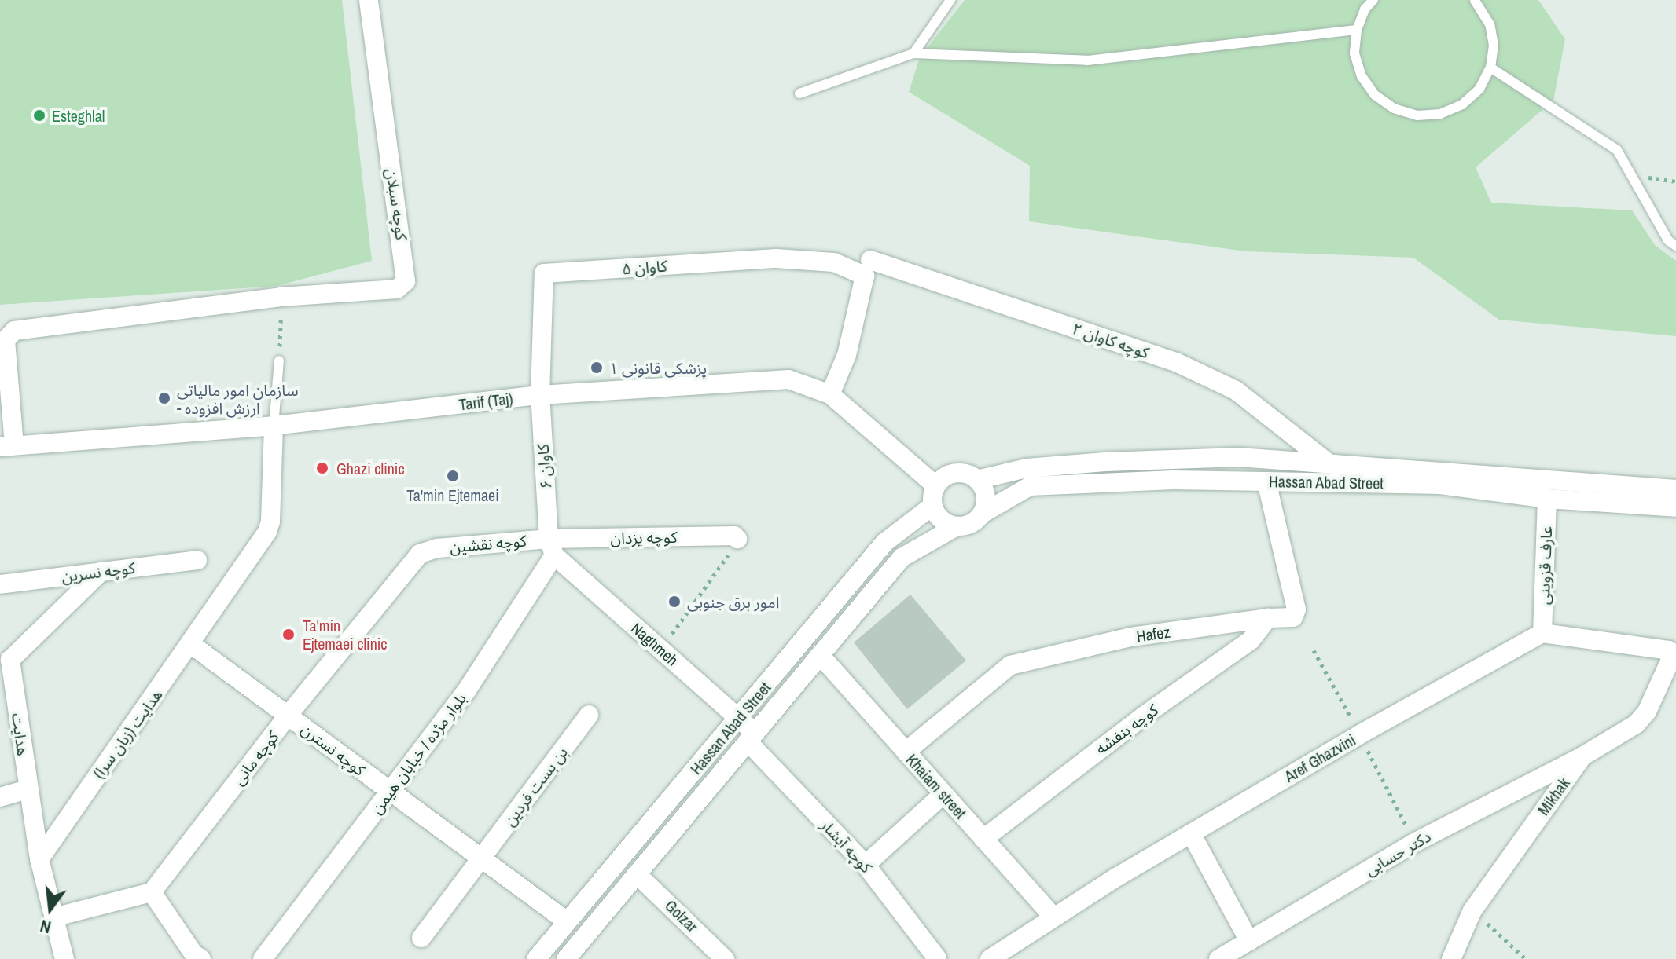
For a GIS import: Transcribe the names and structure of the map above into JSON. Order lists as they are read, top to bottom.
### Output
{
  "streets": {
    "street": [
      "کوچه سبلان",
      "کاوان ۵",
      "کوچه کاوان ۲",
      "Tarif (Taj)",
      "کاوان ۶",
      "Hassan Abad Street",
      "کوچه یزدان",
      "کوچه نقشین",
      "عارف قزوینی",
      "کوچه نسرین",
      "Hafez",
      "Naghmeh",
      "کوچه بنفشه",
      "هدایت (زبان سرا)",
      "هدایت",
      "کوچه نسترن",
      "بلوار مژده / خیابان هیمن",
      "کوچه مانی",
      "Aref Ghazvini",
      "بن بست فردین",
      "Khaiam street",
      "Mikhak",
      "کوچه آبشار",
      "دکتر حسابی",
      "Golzar"
    ]
  },
  "crossings": [
    ["کوچه سبلان", "Tarif (Taj)"],
    ["کاوان ۵", "کوچه کاوان ۲"],
    ["کاوان ۵", "Tarif (Taj)"],
    ["کاوان ۵", "کاوان ۶"],
    ["کوچه کاوان ۲", "Hassan Abad Street"],
    ["Tarif (Taj)", "کاوان ۶"],
    ["Tarif (Taj)", "Hassan Abad Street"],
    ["Tarif (Taj)", "هدایت (زبان سرا)"],
    ["کاوان ۶", "کوچه یزدان"],
    ["کاوان ۶", "کوچه نقشین"],
    ["کاوان ۶", "Naghmeh"],
    ["کاوان ۶", "بلوار مژده / خیابان هیمن"],
    ["Hassan Abad Street", "عارف قزوینی"],
    ["Hassan Abad Street", "Hafez"],
    ["Hassan Abad Street", "Naghmeh"],
    ["Hassan Abad Street", "کوچه نسترن"],
    ["Hassan Abad Street", "Khaiam street"],
    ["Hassan Abad Street", "کوچه آبشار"],
    ["Hassan Abad Street", "Golzar"],
    ["کوچه یزدان", "کوچه نقشین"],
    ["کوچه یزدان", "Naghmeh"],
    ["کوچه یزدان", "بلوار مژده / خیابان هیمن"],
    ["کوچه نقشین", "Naghmeh"],
    ["کوچه نقشین", "بلوار مژده / خیابان هیمن"],
    ["کوچه نقشین", "کوچه مانی"],
    ["عارف قزوینی", "Aref Ghazvini"],
    ["عارف قزوینی", "Mikhak"],
    ["کوچه نسرین", "هدایت"],
    ["Hafez", "کوچه بنفشه"],
    ["Hafez", "Khaiam street"],
    ["Naghmeh", "بلوار مژده / خیابان هیمن"],
    ["Naghmeh", "کوچه آبشار"],
    ["کوچه بنفشه", "Khaiam street"],
    ["هدایت (زبان سرا)", "هدایت"],
    ["هدایت (زبان سرا)", "کوچه نسترن"],
    ["کوچه نسترن", "بلوار مژده / خیابان هیمن"],
    ["کوچه نسترن", "کوچه مانی"],
    ["کوچه نسترن", "بن بست فردین"],
    ["Aref Ghazvini", "Khaiam street"],
    ["Aref Ghazvini", "Mikhak"],
    ["Mikhak", "دکتر حسابی"]
  ],
  "places": [
    "Esteghlal",
    "پزشکی قانونی ۱",
    "سازمان امور مالیاتی - ارزش افزوده",
    "Ghazi clinic",
    "Ta'min Ejtemaei",
    "امور برق جنوبی",
    "Ta'min Ejtemaei clinic"
  ],
  "north": "bottom"
}
